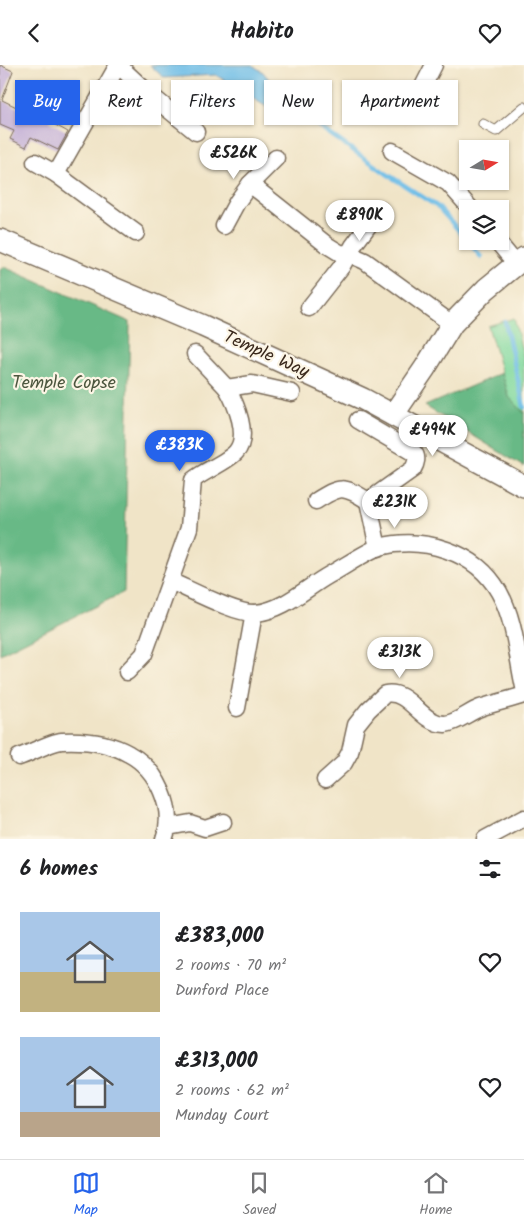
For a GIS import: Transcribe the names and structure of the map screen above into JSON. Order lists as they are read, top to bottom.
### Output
{
  "streets": {
    "street": ["Temple Way"]
  },
  "parks": ["Temple Copse"],
  "north": "right",
  "page": {
    "header": "Habito",
    "chip": [
      "Buy",
      "Rent",
      "Filters",
      "New",
      "Apartment"
    ],
    "price": [
      "£526K",
      "£890K",
      "£494K",
      "£383K",
      "£231K",
      "£313K"
    ],
    "heading": "6 homes",
    "list": [
      {
        "name": "£383,000",
        "note": "2 rooms · 70 m² · Dunford Place"
      },
      {
        "name": "£313,000",
        "note": "2 rooms · 62 m² · Munday Court"
      }
    ],
    "tabs": ["Map", "Saved", "Home"]
  }
}
